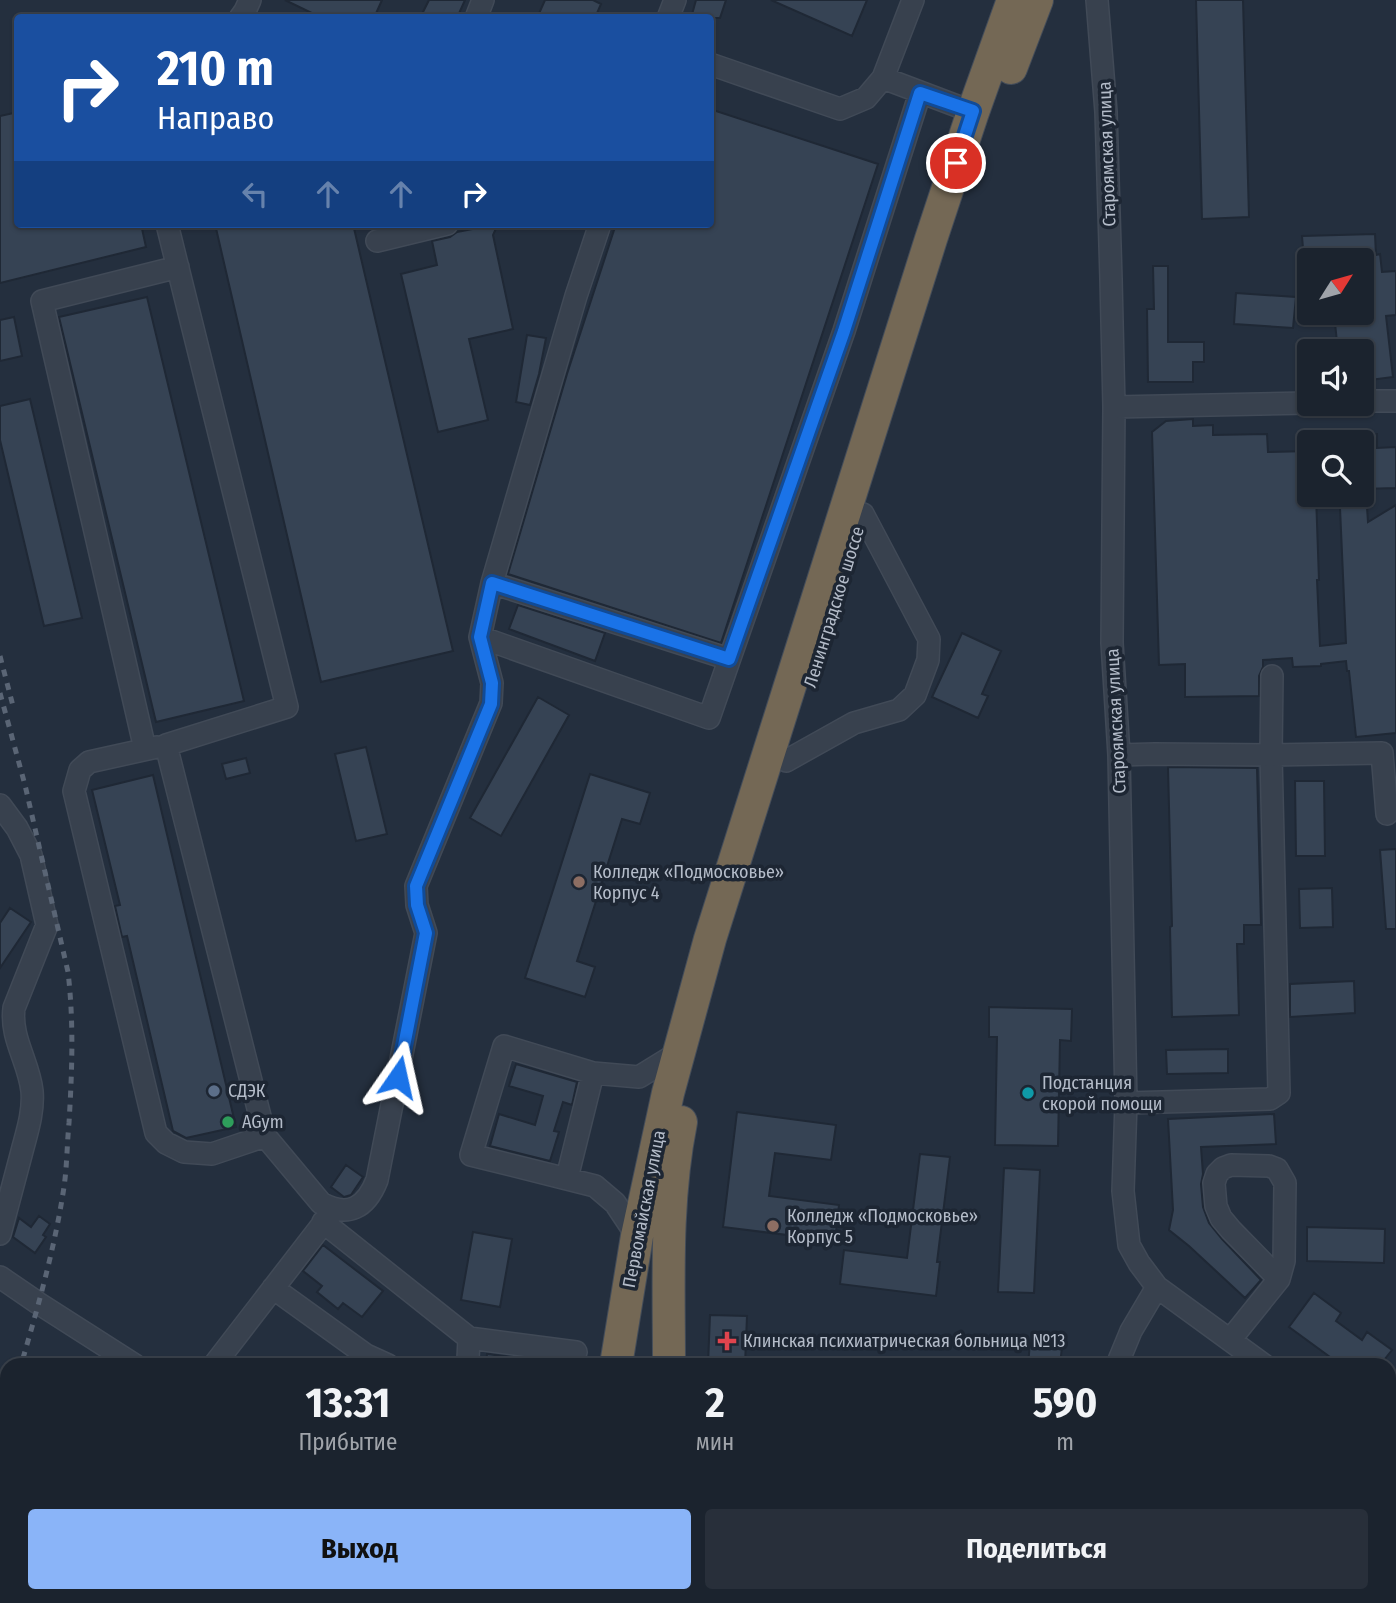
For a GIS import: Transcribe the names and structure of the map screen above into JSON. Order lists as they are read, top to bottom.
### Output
{
  "streets": {
    "highway": ["Ленинградское шоссе", "Первомайская улица"],
    "street": ["Староямская улица"]
  },
  "crossings": [
    ["Ленинградское шоссе", "Первомайская улица"]
  ],
  "places": {
    "other": [
      "Колледж «Подмосковье» Корпус 4",
      "СДЭК",
      "Подстанция скорой помощи",
      "AGym",
      "Колледж «Подмосковье» Корпус 5"
    ],
    "health": ["Клинская психиатрическая больница №13"]
  },
  "north": "top right",
  "page": {
    "turn": ["210 m", "Направо"],
    "eta": [
      "13:31",
      "Прибытие",
      "2",
      "мин",
      "590",
      "m"
    ],
    "buttons": ["Выход", "Поделиться"]
  }
}
